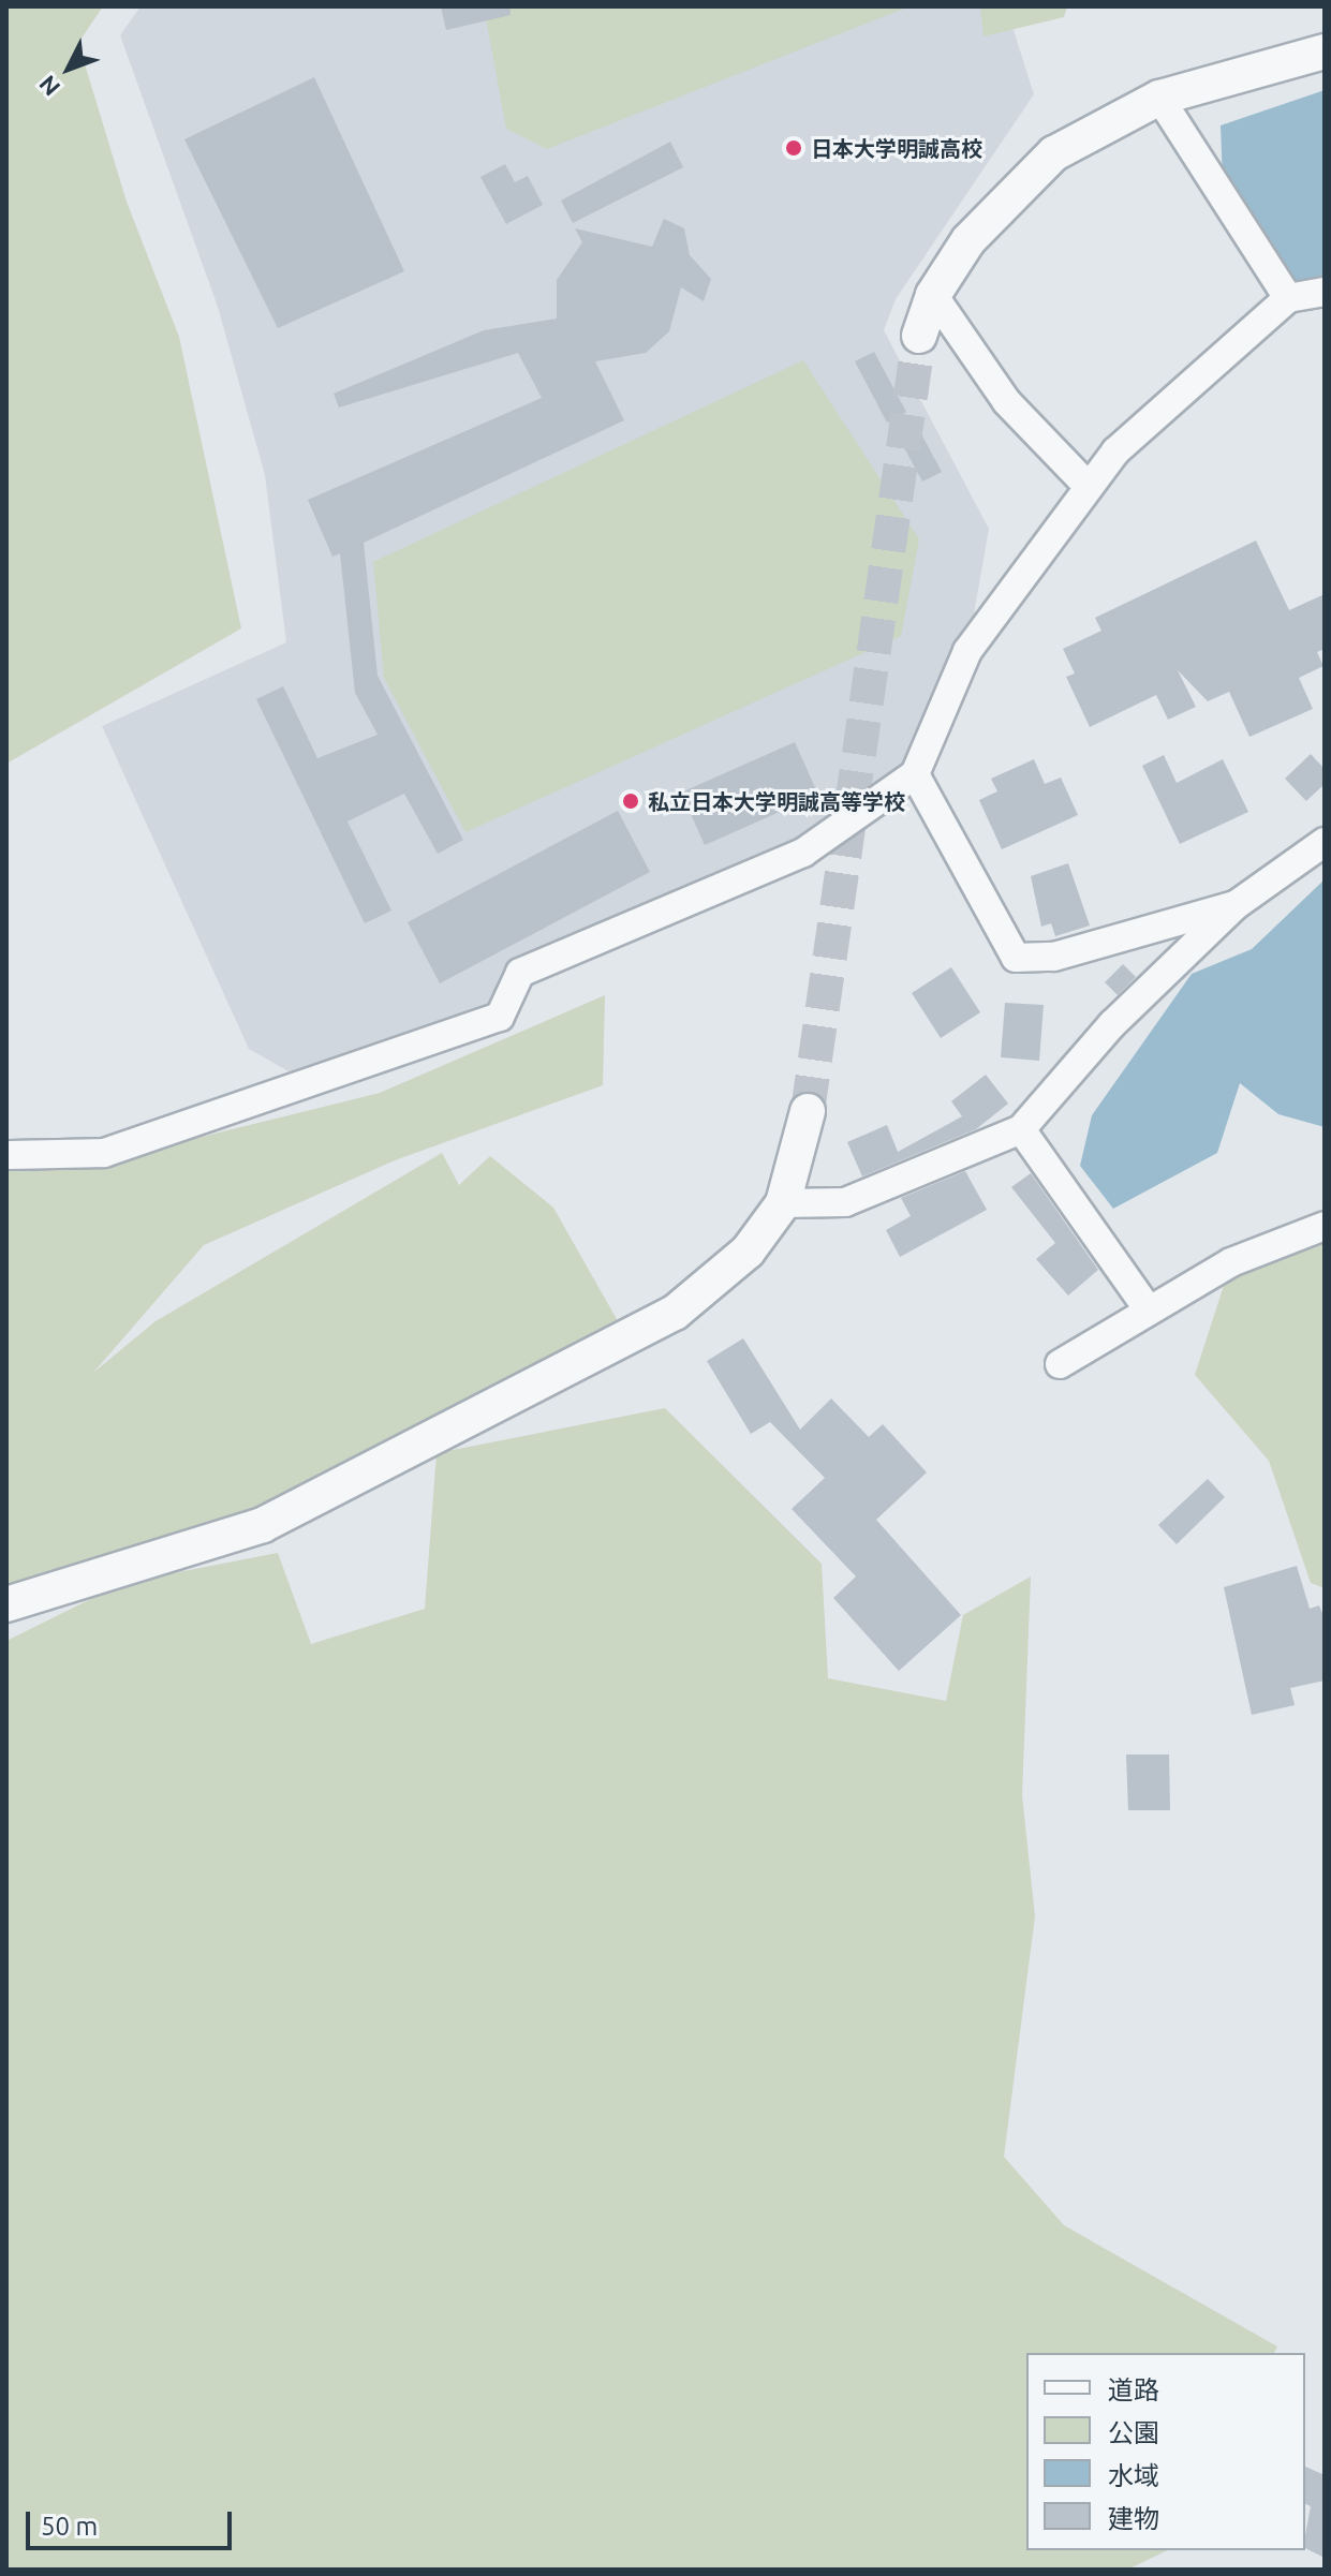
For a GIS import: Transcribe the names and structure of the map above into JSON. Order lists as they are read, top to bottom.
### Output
{
  "places": ["日本大学明誠高校", "私立日本大学明誠高等学校"],
  "legend": [
    "道路",
    "公園",
    "水域",
    "建物"
  ],
  "scale_bar": "50 m",
  "north": "bottom left"
}
